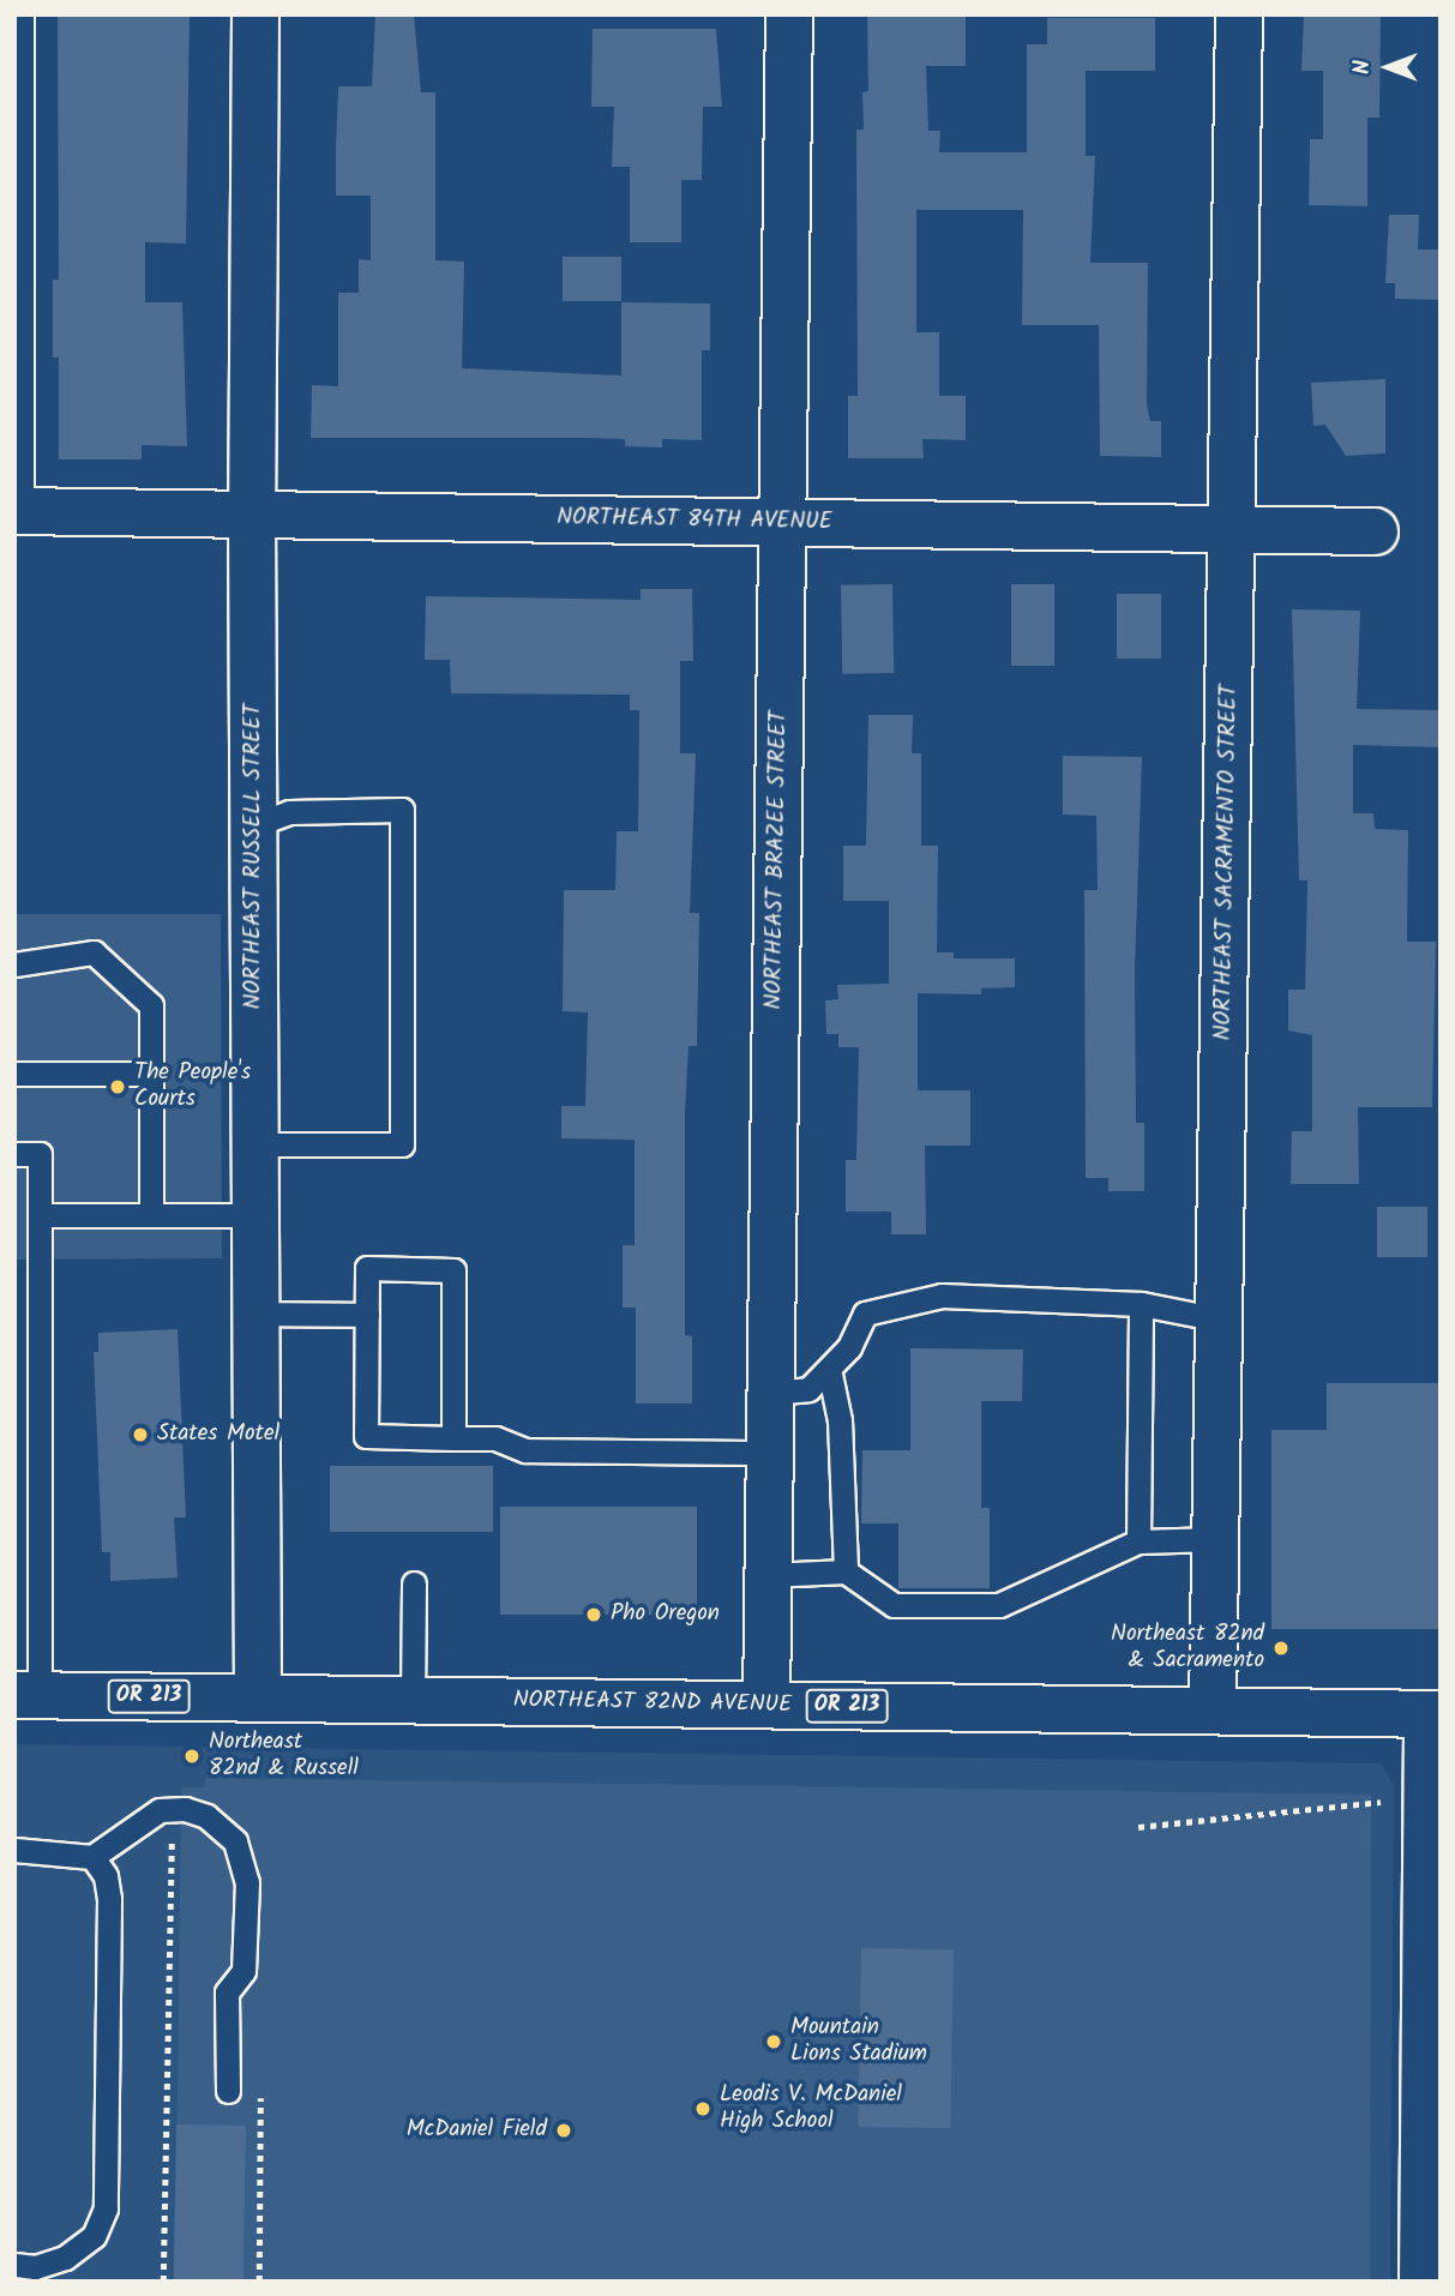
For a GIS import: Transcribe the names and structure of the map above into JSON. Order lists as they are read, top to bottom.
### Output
{
  "streets": {
    "street": [
      "NORTHEAST 84TH AVENUE",
      "NORTHEAST RUSSELL STREET",
      "NORTHEAST BRAZEE STREET",
      "NORTHEAST SACRAMENTO STREET",
      "OR 213",
      "NORTHEAST 82ND AVENUE"
    ]
  },
  "crossings": [
    ["NORTHEAST 84TH AVENUE", "NORTHEAST RUSSELL STREET"],
    ["NORTHEAST 84TH AVENUE", "NORTHEAST BRAZEE STREET"],
    ["NORTHEAST 84TH AVENUE", "NORTHEAST SACRAMENTO STREET"],
    ["NORTHEAST RUSSELL STREET", "NORTHEAST 82ND AVENUE"],
    ["NORTHEAST BRAZEE STREET", "NORTHEAST 82ND AVENUE"],
    ["NORTHEAST SACRAMENTO STREET", "NORTHEAST 82ND AVENUE"]
  ],
  "places": [
    "The People's Courts",
    "States Motel",
    "Pho Oregon",
    "Northeast 82nd & Sacramento",
    "Northeast 82nd & Russell",
    "Mountain Lions Stadium",
    "Leodis V. McDaniel High School",
    "McDaniel Field"
  ],
  "north": "left"
}
